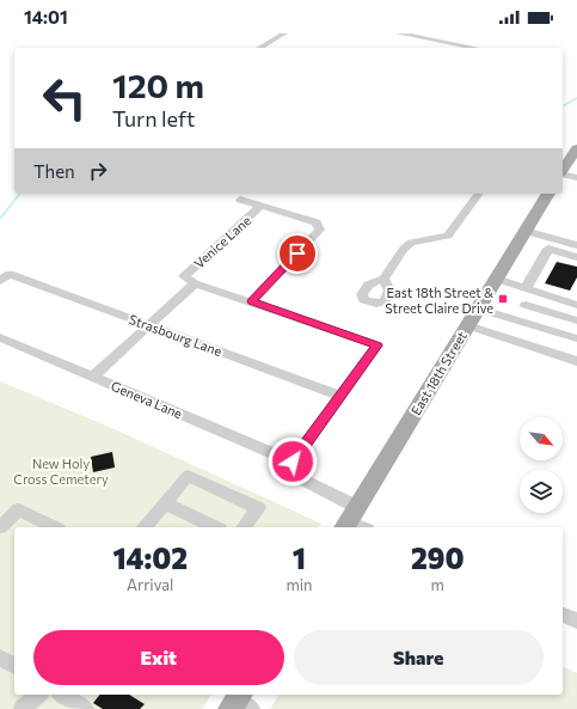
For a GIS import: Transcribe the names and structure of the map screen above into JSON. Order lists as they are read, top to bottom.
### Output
{
  "streets": {
    "main road": ["East 18th Street"],
    "street": ["Venice Lane", "Strasbourg Lane", "Geneva Lane"]
  },
  "crossings": [
    ["Venice Lane", "Strasbourg Lane"],
    ["Venice Lane", "Geneva Lane"]
  ],
  "parks": ["New Holy Cross Cemetery"],
  "places": {
    "transit": ["East 18th Street & Street Claire Drive"]
  },
  "north": "bottom right",
  "page": {
    "status": "14:01",
    "turn": ["120 m", "Turn left"],
    "then": "Then",
    "eta": [
      "14:02",
      "Arrival",
      "1",
      "min",
      "290",
      "m"
    ],
    "buttons": ["Exit", "Share"]
  }
}
